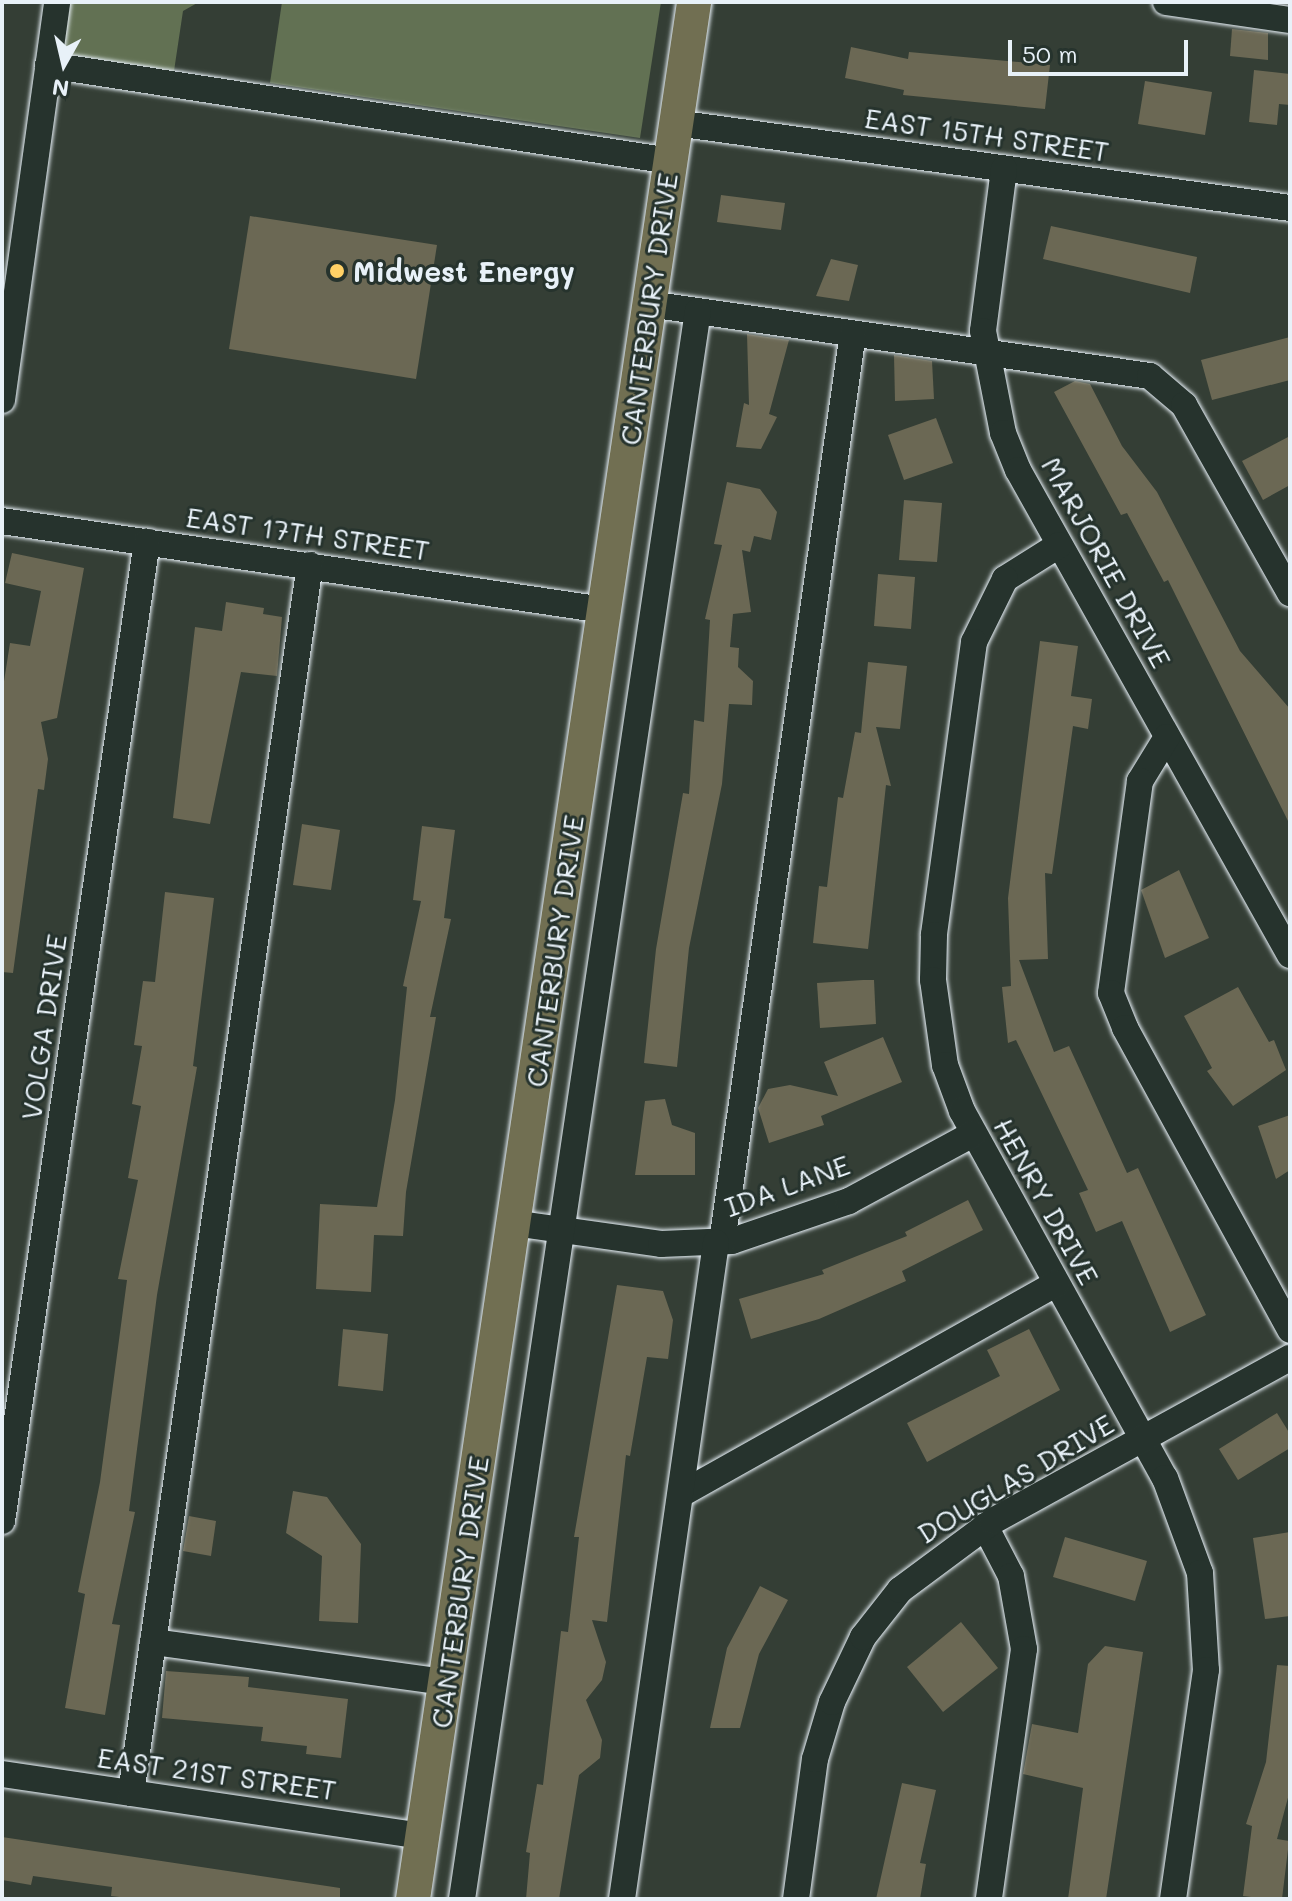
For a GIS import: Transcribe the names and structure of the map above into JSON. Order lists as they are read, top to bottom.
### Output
{
  "streets": {
    "main road": ["CANTERBURY DRIVE"],
    "street": [
      "EAST 15TH STREET",
      "EAST 17TH STREET",
      "MARJORIE DRIVE",
      "VOLGA DRIVE",
      "IDA LANE",
      "HENRY DRIVE",
      "DOUGLAS DRIVE",
      "EAST 21ST STREET"
    ]
  },
  "crossings": [
    ["EAST 15TH STREET", "CANTERBURY DRIVE"],
    ["EAST 15TH STREET", "MARJORIE DRIVE"],
    ["CANTERBURY DRIVE", "EAST 17TH STREET"],
    ["CANTERBURY DRIVE", "IDA LANE"],
    ["CANTERBURY DRIVE", "EAST 21ST STREET"],
    ["EAST 17TH STREET", "VOLGA DRIVE"],
    ["MARJORIE DRIVE", "HENRY DRIVE"],
    ["IDA LANE", "HENRY DRIVE"],
    ["HENRY DRIVE", "DOUGLAS DRIVE"]
  ],
  "places": ["Midwest Energy"],
  "scale_bar": "50 m",
  "north": "bottom"
}
